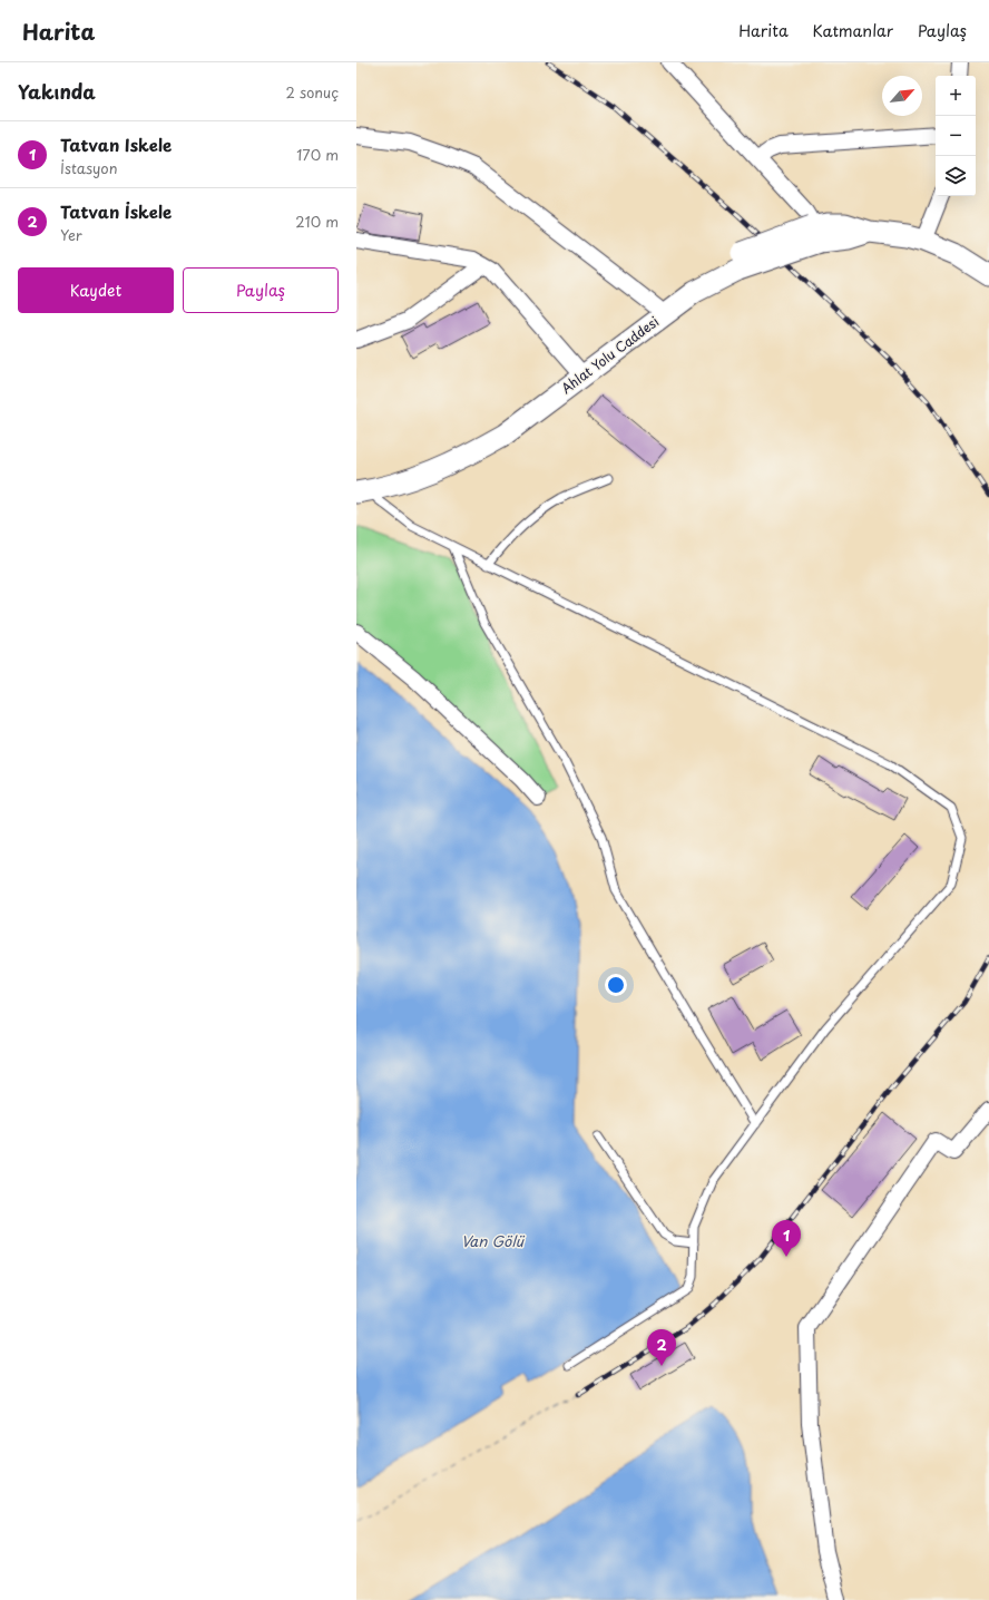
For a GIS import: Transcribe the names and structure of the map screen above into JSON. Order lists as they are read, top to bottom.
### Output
{
  "streets": {
    "street": ["Ahlat Yolu Caddesi"]
  },
  "water": ["Van Gölü"],
  "north": "top right",
  "page": {
    "header": "Harita",
    "nav": ["Harita", "Katmanlar", "Paylaş"],
    "heading": ["Yakında", "2 sonuç"],
    "map_buttons": ["+", "−"],
    "list": [
      {
        "mark": "1",
        "name": "Tatvan Iskele",
        "note": "İstasyon",
        "value": "170 m"
      },
      {
        "mark": "2",
        "name": "Tatvan İskele",
        "note": "Yer",
        "value": "210 m"
      }
    ],
    "buttons": ["Kaydet", "Paylaş"],
    "pins": ["1", "2"]
  }
}
